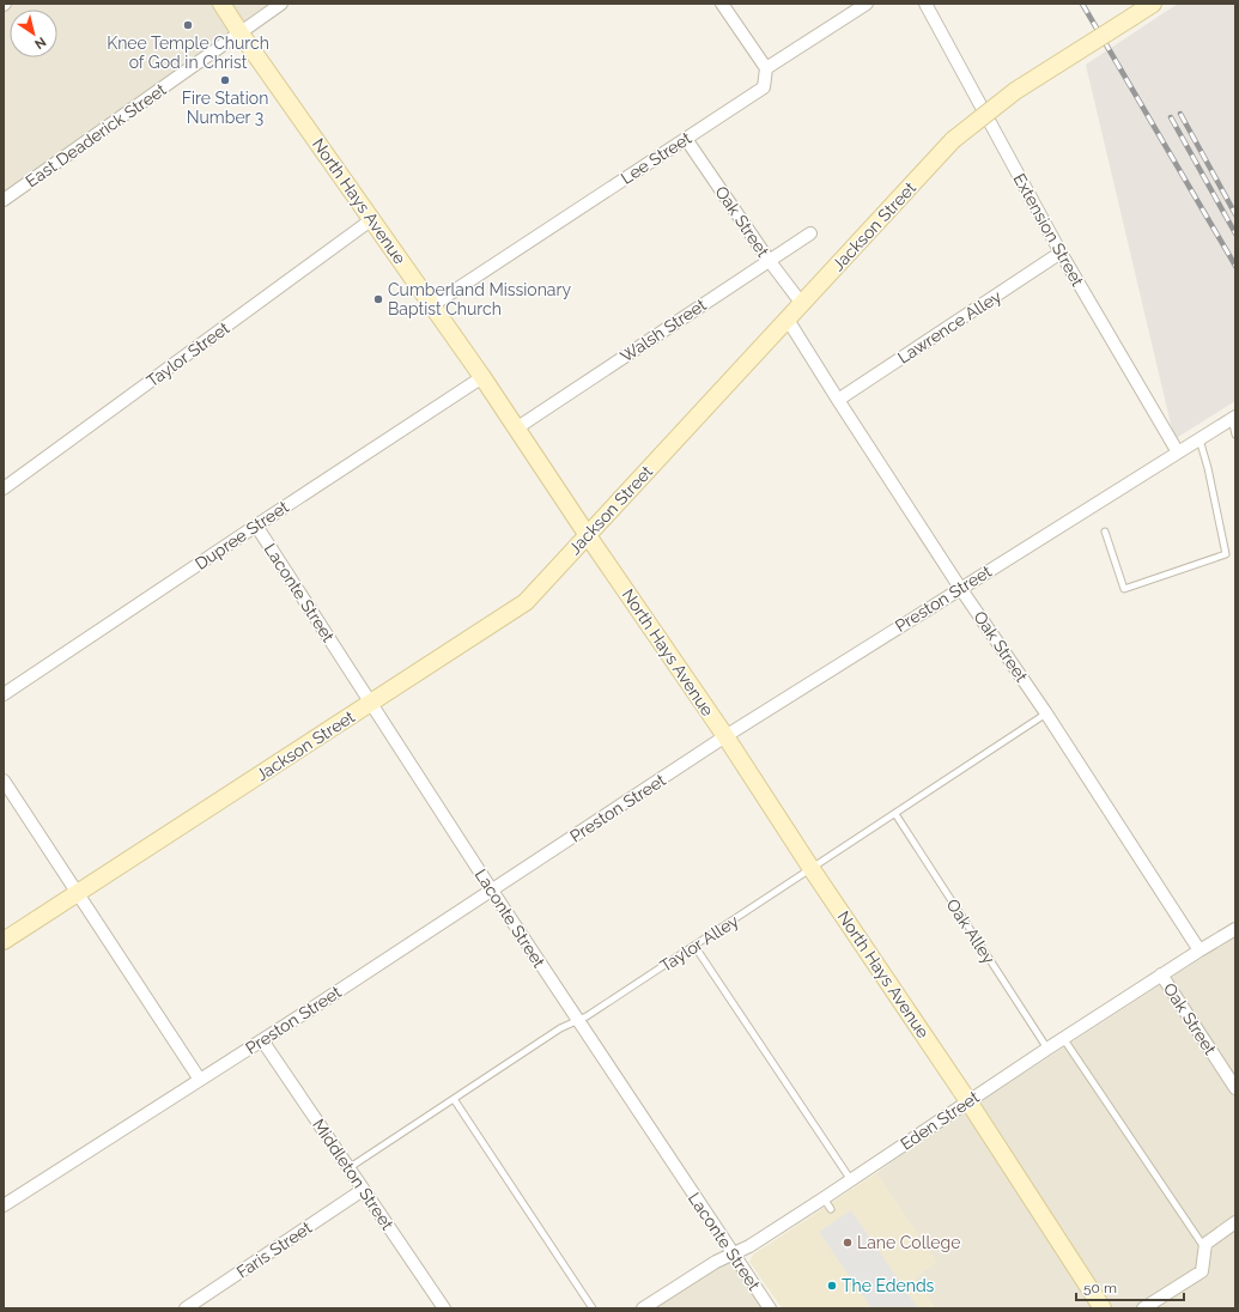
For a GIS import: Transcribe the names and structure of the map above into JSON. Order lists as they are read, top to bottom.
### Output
{
  "streets": {
    "street": [
      "East Deaderick Street",
      "Lee Street",
      "North Hays Avenue",
      "Oak Street",
      "Jackson Street",
      "Extension Street",
      "Lawrence Alley",
      "Walsh Street",
      "Taylor Street",
      "Dupree Street",
      "Laconte Street",
      "Preston Street",
      "Eden Street",
      "Middleton Street",
      "Faris Street"
    ],
    "lane": ["Oak Alley", "Taylor Alley"]
  },
  "crossings": [
    ["East Deaderick Street", "North Hays Avenue"],
    ["Lee Street", "North Hays Avenue"],
    ["Lee Street", "Oak Street"],
    ["North Hays Avenue", "Jackson Street"],
    ["North Hays Avenue", "Walsh Street"],
    ["North Hays Avenue", "Taylor Street"],
    ["North Hays Avenue", "Dupree Street"],
    ["North Hays Avenue", "Preston Street"],
    ["North Hays Avenue", "Taylor Alley"],
    ["North Hays Avenue", "Eden Street"],
    ["Oak Street", "Jackson Street"],
    ["Oak Street", "Lawrence Alley"],
    ["Oak Street", "Walsh Street"],
    ["Oak Street", "Preston Street"],
    ["Oak Street", "Taylor Alley"],
    ["Oak Street", "Eden Street"],
    ["Jackson Street", "Laconte Street"],
    ["Extension Street", "Lawrence Alley"],
    ["Extension Street", "Preston Street"],
    ["Dupree Street", "Laconte Street"],
    ["Laconte Street", "Preston Street"],
    ["Laconte Street", "Taylor Alley"],
    ["Laconte Street", "Eden Street"],
    ["Preston Street", "Middleton Street"],
    ["Oak Alley", "Taylor Alley"],
    ["Oak Alley", "Eden Street"],
    ["Taylor Alley", "Middleton Street"],
    ["Middleton Street", "Faris Street"]
  ],
  "places": [
    "Knee Temple Church of God in Christ",
    "Fire Station Number 3",
    "Cumberland Missionary Baptist Church",
    "Lane College",
    "The Edends"
  ],
  "scale_bar": "50 m",
  "north": "bottom right"
}
